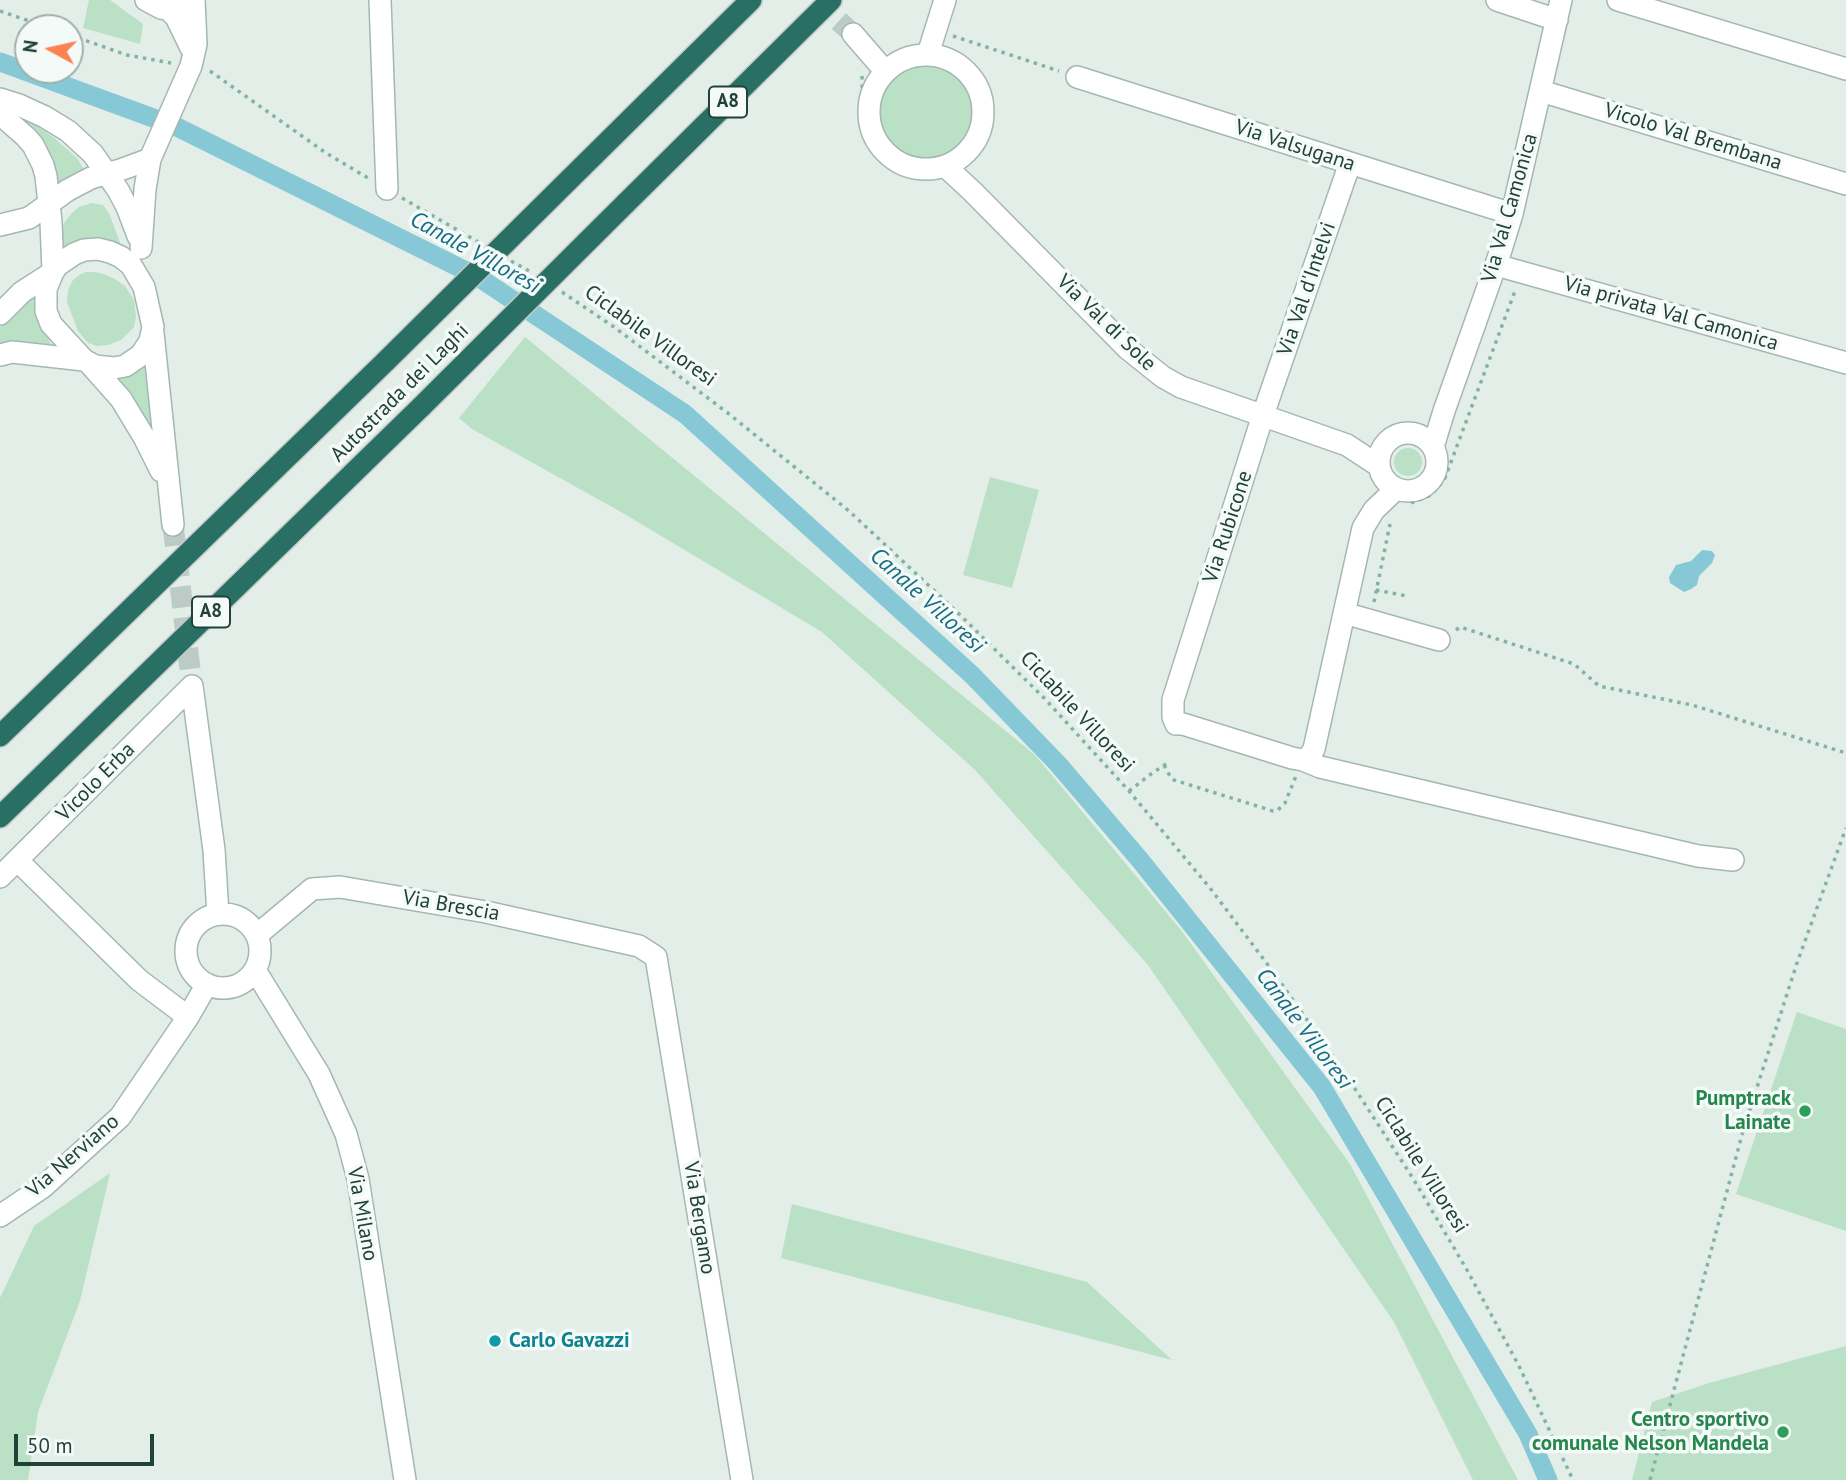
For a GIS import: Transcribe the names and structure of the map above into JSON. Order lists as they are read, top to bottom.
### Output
{
  "streets": {
    "highway": ["A8", "Autostrada dei Laghi"],
    "street": [
      "Vicolo Val Brembana",
      "Via Valsugana",
      "Via Val Camonica",
      "Via Val d'Intelvi",
      "Via privata Val Camonica",
      "Via Val di Sole",
      "Via Rubicone",
      "Vicolo Erba",
      "Via Brescia",
      "Via Nerviano",
      "Via Milano",
      "Via Bergamo"
    ],
    "path": ["Ciclabile Villoresi"]
  },
  "crossings": [
    ["Vicolo Val Brembana", "Via Val Camonica"],
    ["Via Valsugana", "Via Val Camonica"],
    ["Via Valsugana", "Via Val d'Intelvi"],
    ["Via Val Camonica", "Via privata Val Camonica"],
    ["Via Val d'Intelvi", "Via Val di Sole"],
    ["Via Val d'Intelvi", "Via Rubicone"],
    ["Via Val di Sole", "Via Rubicone"],
    ["Vicolo Erba", "Via Brescia"],
    ["Vicolo Erba", "Via Nerviano"],
    ["Vicolo Erba", "Via Milano"],
    ["Via Brescia", "Via Nerviano"],
    ["Via Brescia", "Via Milano"],
    ["Via Brescia", "Via Bergamo"],
    ["Via Nerviano", "Via Milano"]
  ],
  "water": ["Canale Villoresi"],
  "places": ["Pumptrack Lainate", "Carlo Gavazzi", "Centro sportivo comunale Nelson Mandela"],
  "scale_bar": "50 m",
  "north": "left"
}
